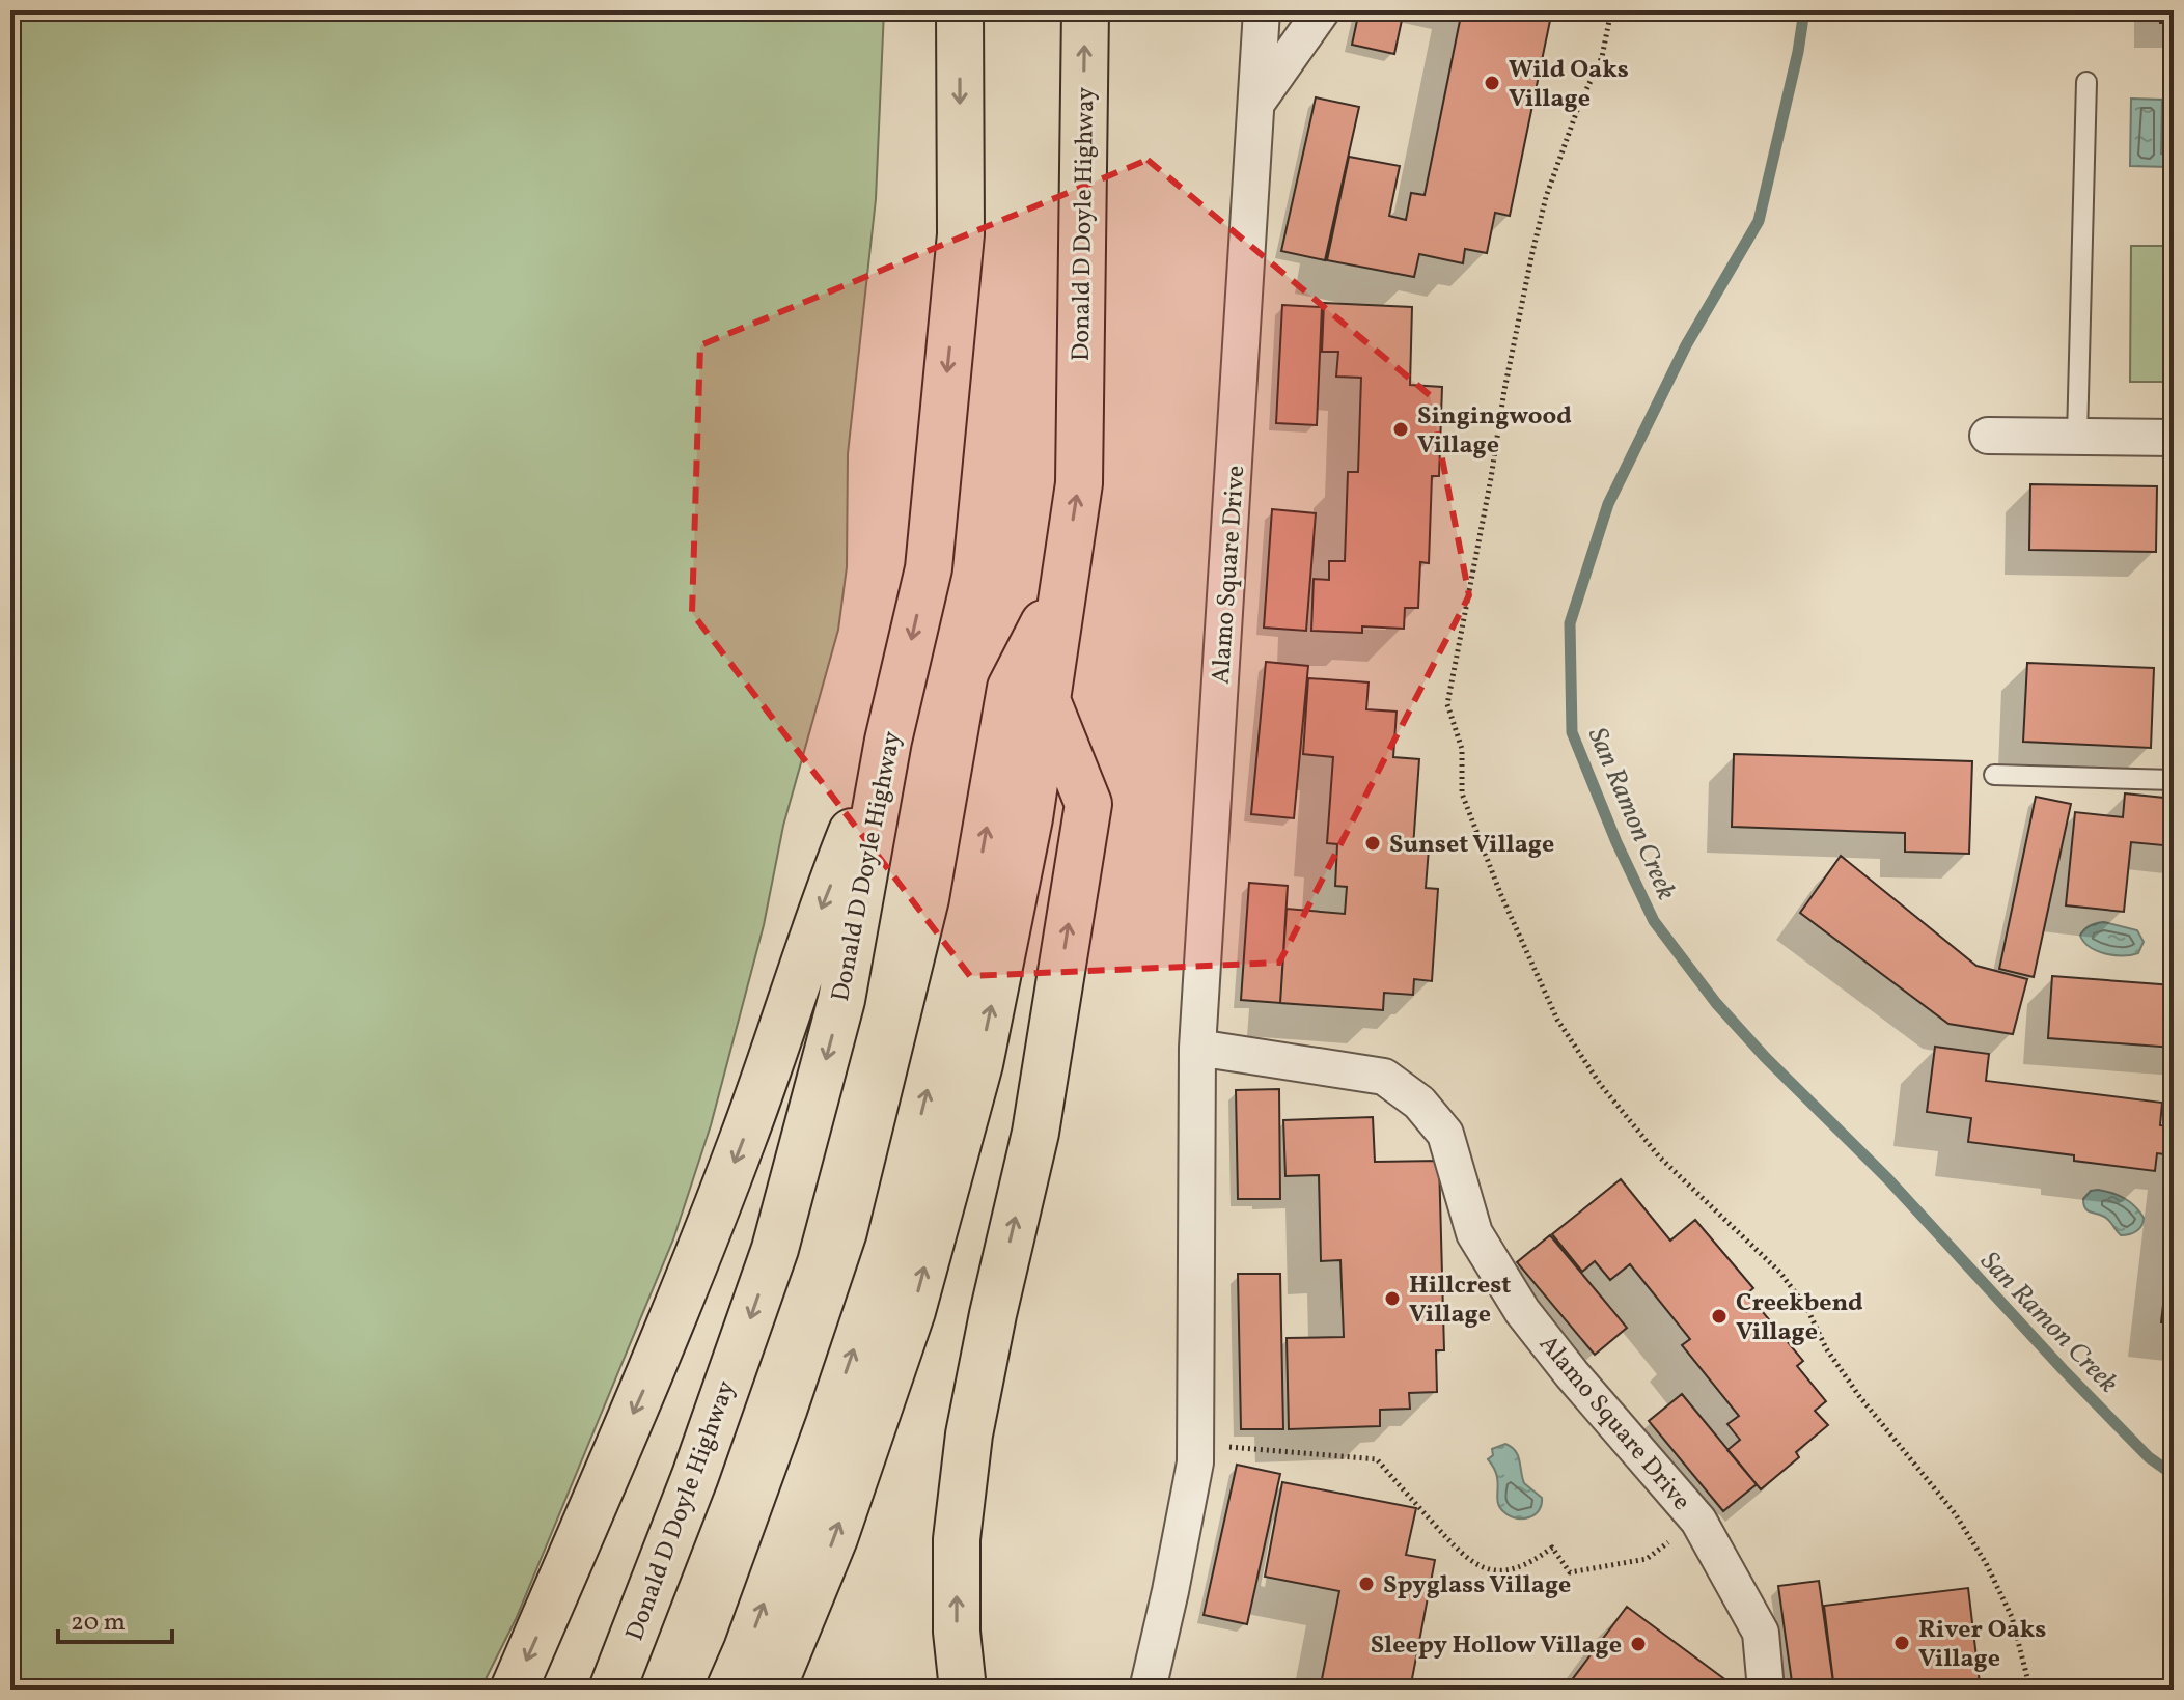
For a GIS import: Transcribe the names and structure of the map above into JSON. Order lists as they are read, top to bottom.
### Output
{
  "streets": {
    "highway": ["Donald D Doyle Highway"],
    "street": ["Alamo Square Drive"]
  },
  "water": ["San Ramon Creek"],
  "places": [
    "Wild Oaks Village",
    "Singingwood Village",
    "Sunset Village",
    "Hillcrest Village",
    "Creekbend Village",
    "Spyglass Village",
    "River Oaks Village",
    "Sleepy Hollow Village"
  ],
  "scale_bar": "20 m"
}
